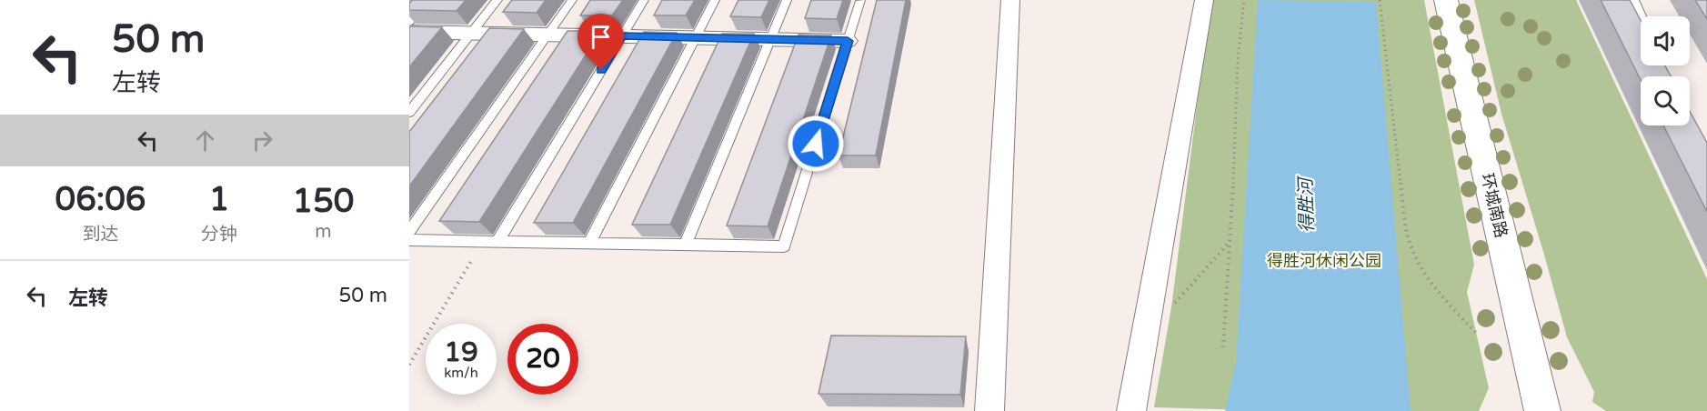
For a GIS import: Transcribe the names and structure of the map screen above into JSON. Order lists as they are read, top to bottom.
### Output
{
  "streets": {
    "main road": ["环城南路"]
  },
  "water": ["得胜河"],
  "parks": ["得胜河休闲公园"],
  "page": {
    "turn": ["50 m", "左转"],
    "eta": [
      "06:06",
      "到达",
      "1",
      "分钟",
      "150",
      "m"
    ],
    "list": [
      {
        "name": "左转",
        "value": "50 m"
      }
    ],
    "speed": "19 km/h",
    "limit": "20"
  }
}
